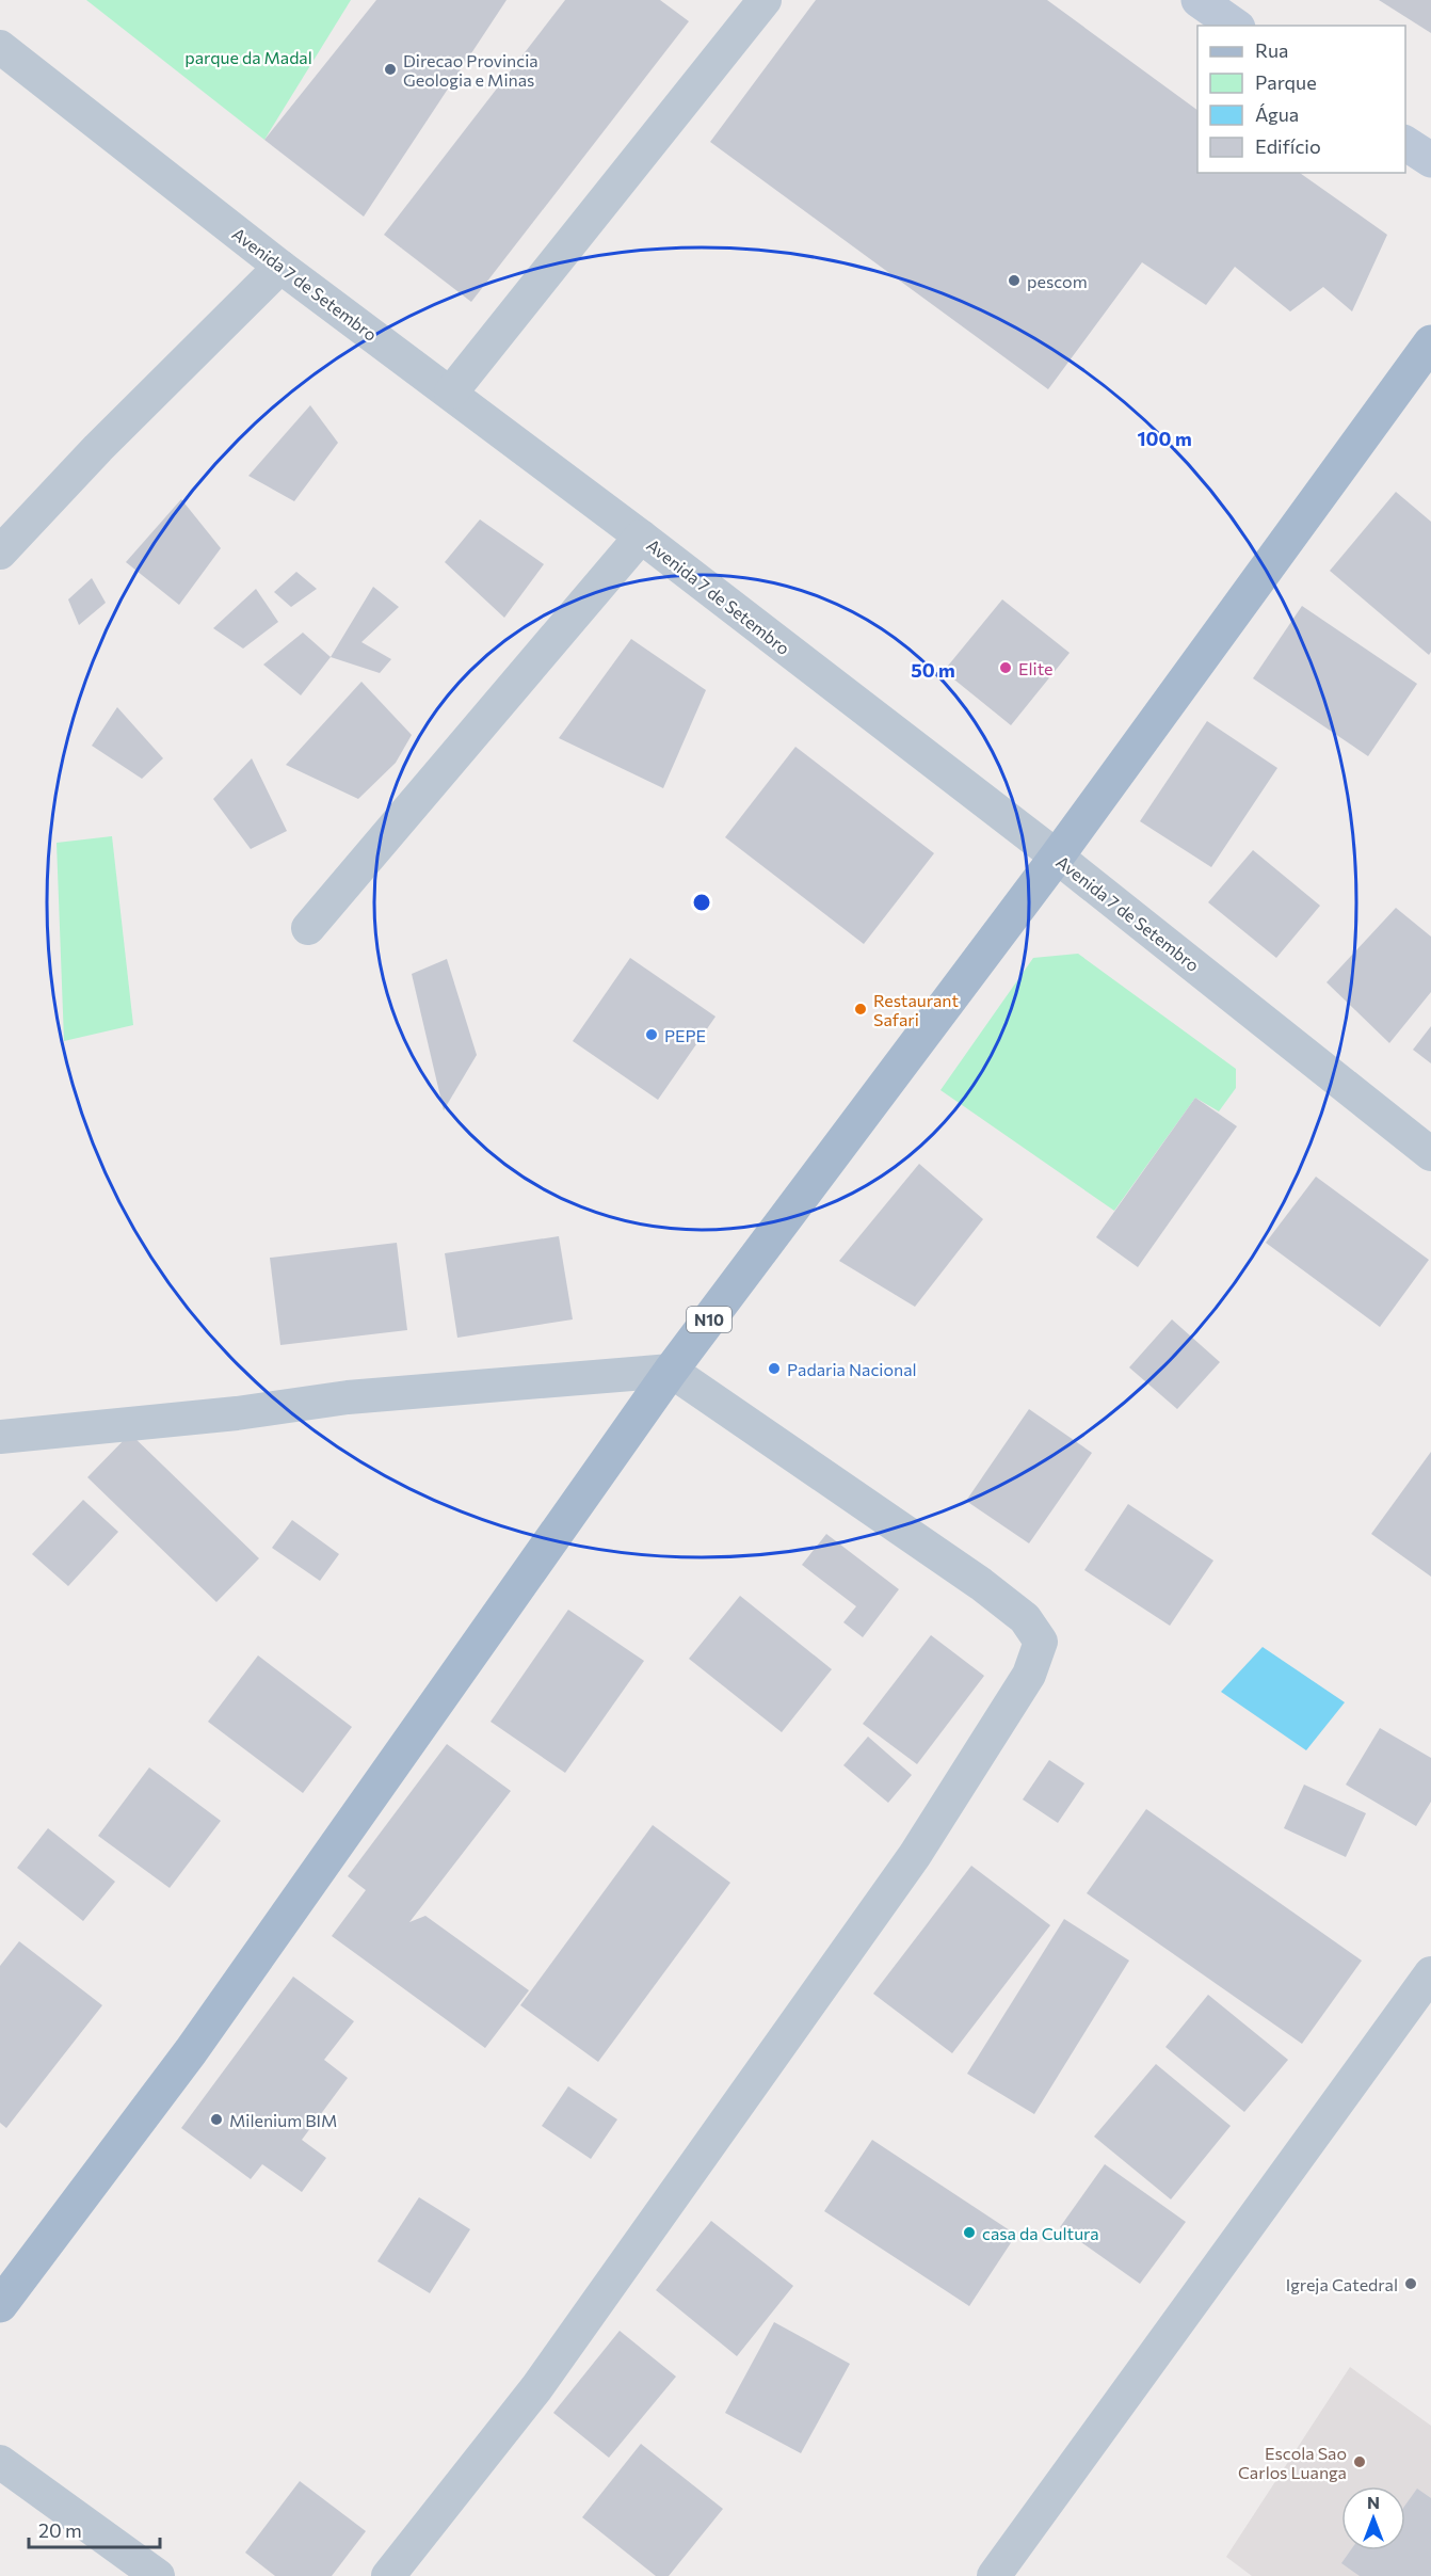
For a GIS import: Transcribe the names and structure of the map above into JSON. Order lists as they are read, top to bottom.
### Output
{
  "streets": {
    "main road": ["N10"],
    "street": ["Avenida 7 de Setembro"]
  },
  "crossings": [
    ["Avenida 7 de Setembro", "N10"]
  ],
  "parks": ["parque da Madal"],
  "places": [
    "Direcao Provincia Geologia e Minas",
    "pescom",
    "Elite",
    "Restaurant Safari",
    "PEPE",
    "Padaria Nacional",
    "Milenium BIM",
    "casa da Cultura",
    "Igreja Catedral",
    "Escola Sao Carlos Luanga"
  ],
  "legend": [
    "Rua",
    "Parque",
    "Água",
    "Edifício"
  ],
  "scale_bar": "20 m",
  "north": "top",
  "rings": ["100 m", "50 m"]
}
